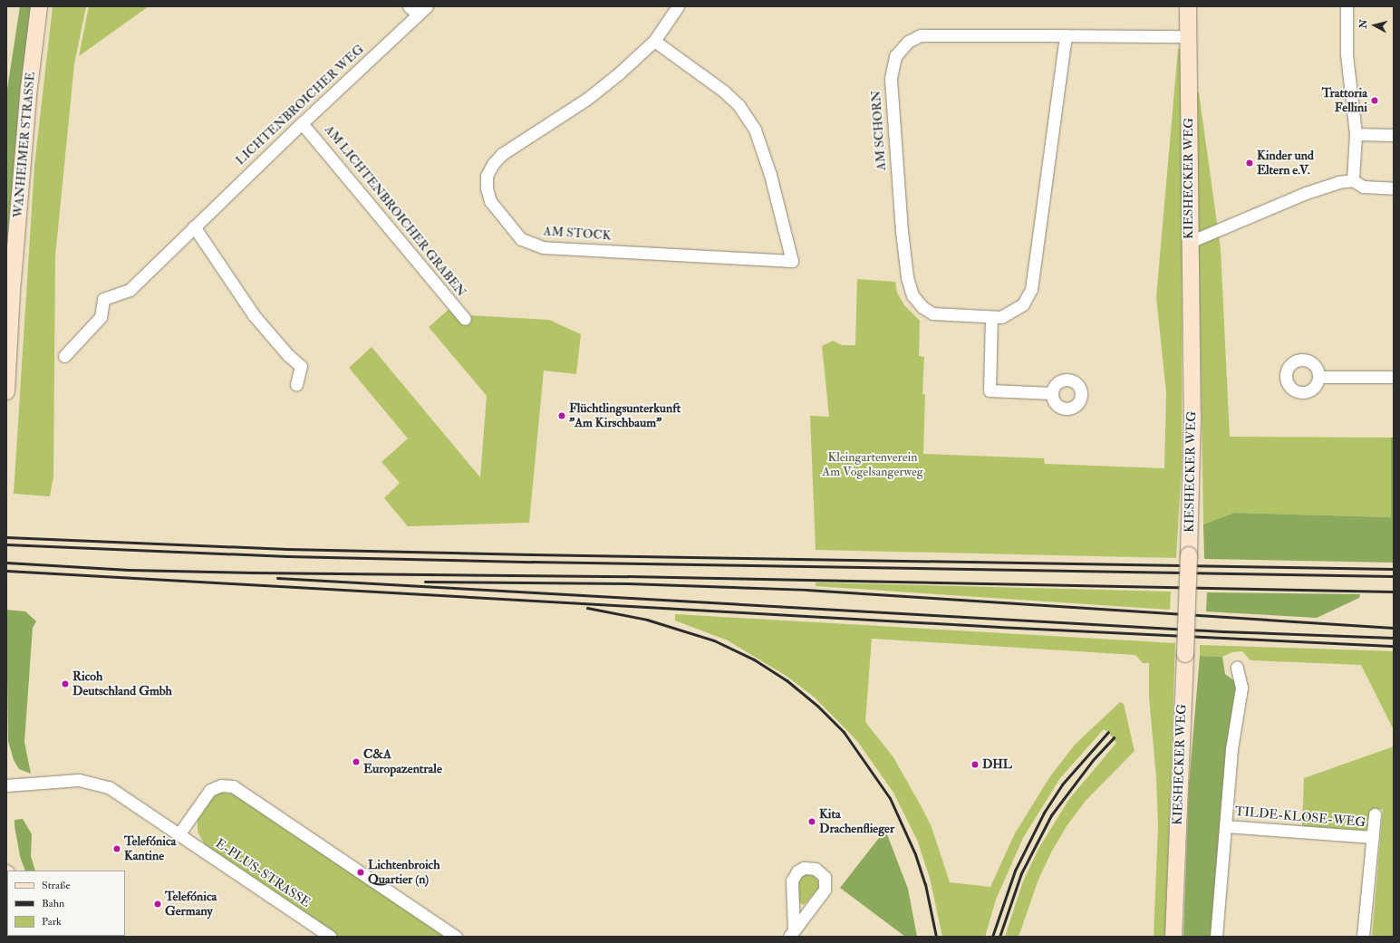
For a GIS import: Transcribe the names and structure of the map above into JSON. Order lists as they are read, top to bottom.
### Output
{
  "streets": {
    "street": [
      "LICHTENBROICHER WEG",
      "AM SCHORN",
      "WANHEIMER STRASSE",
      "KIESHECKER WEG",
      "AM LICHTENBROICHER GRABEN",
      "AM STOCK",
      "TILDE-KLOSE-WEG",
      "E-PLUS-STRASSE"
    ]
  },
  "crossings": [
    ["LICHTENBROICHER WEG", "AM LICHTENBROICHER GRABEN"],
    ["AM SCHORN", "KIESHECKER WEG"]
  ],
  "parks": ["Kleingartenverein Am Vogelsangerweg"],
  "places": [
    "Trattoria Fellini",
    "Kinder und Eltern e.V.",
    "Flüchtlingsunterkunft \"Am Kirschbaum\"",
    "Ricoh Deutschland Gmbh",
    "C&A Europazentrale",
    "DHL",
    "Kita Drachenflieger",
    "Telefónica Kantine",
    "Lichtenbroich Quartier (n)",
    "Telefónica Germany"
  ],
  "legend": ["Straße", "Bahn", "Park"],
  "north": "left"
}
